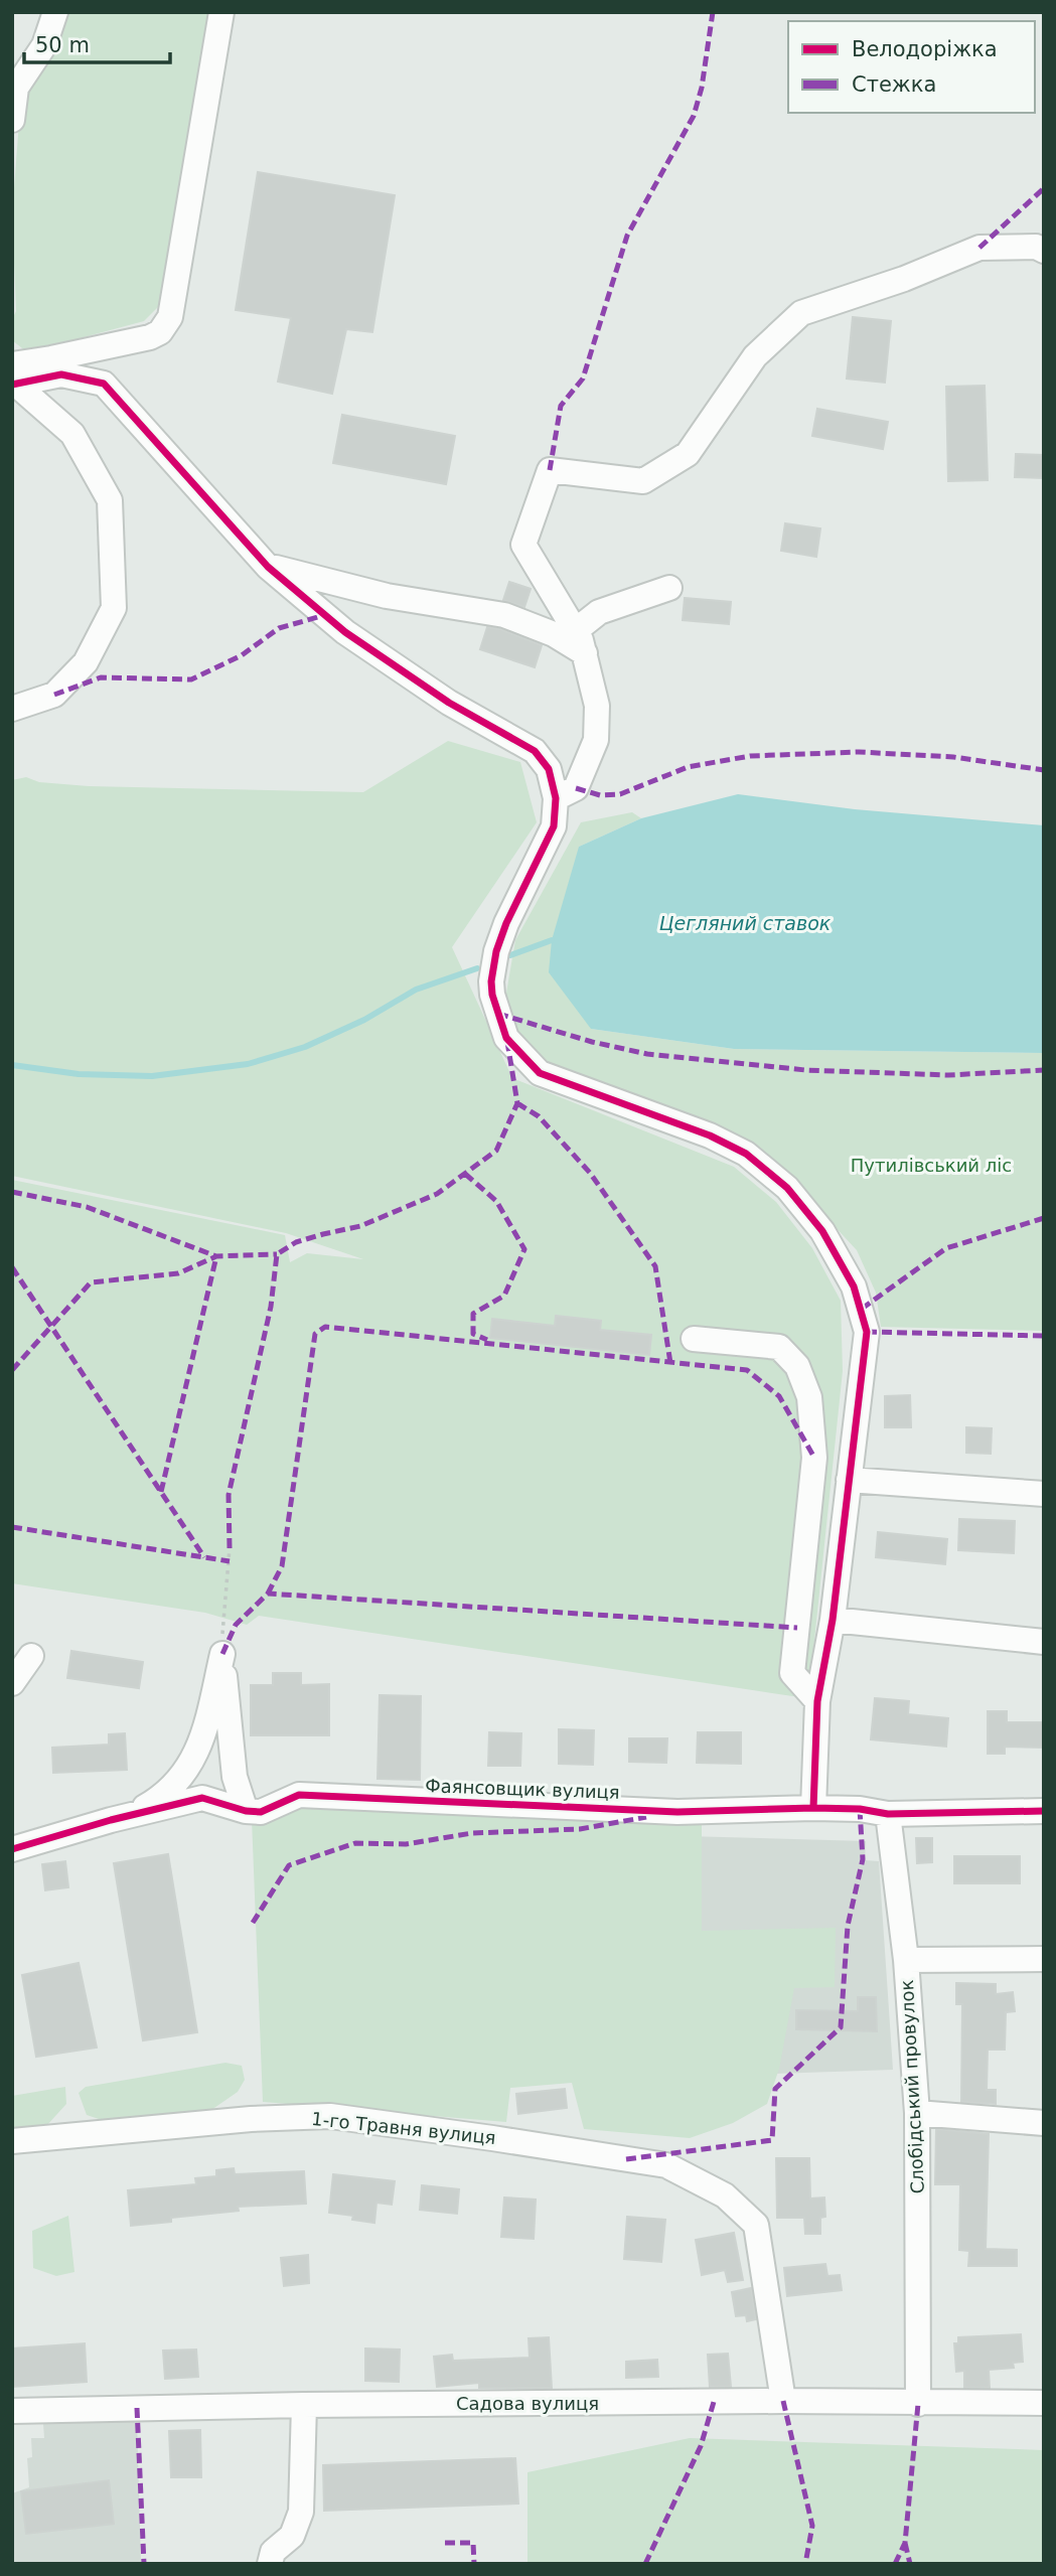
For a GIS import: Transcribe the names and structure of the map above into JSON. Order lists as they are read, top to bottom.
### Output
{
  "streets": {
    "street": [
      "Фаянсовщик вулиця",
      "Слобідський провулок",
      "1-го Травня вулиця",
      "Садова вулиця"
    ]
  },
  "crossings": [
    ["Фаянсовщик вулиця", "Слобідський провулок"],
    ["Слобідський провулок", "Садова вулиця"],
    ["1-го Травня вулиця", "Садова вулиця"]
  ],
  "water": ["Цегляний ставок"],
  "parks": ["Путилівський ліс"],
  "legend": ["Велодоріжка", "Стежка"],
  "scale_bar": "50 m"
}
